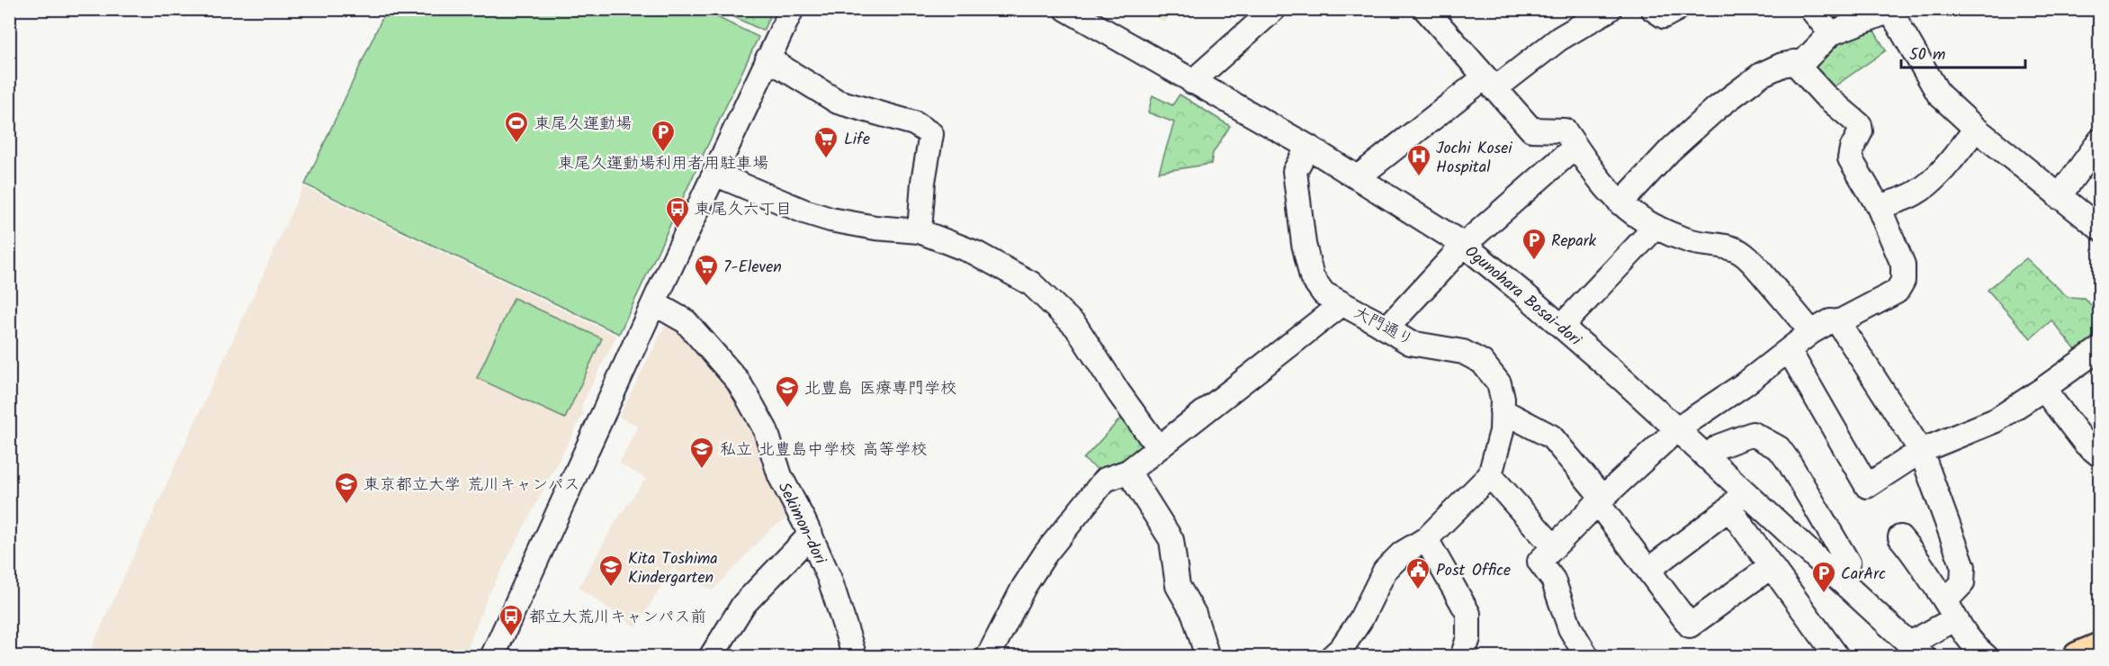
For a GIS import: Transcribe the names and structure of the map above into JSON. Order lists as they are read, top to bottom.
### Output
{
  "streets": {
    "street": ["Ogunohara Bosai-dori", "大門通り", "Sekimon-dori"]
  },
  "crossings": [
    ["Ogunohara Bosai-dori", "大門通り"]
  ],
  "places": {
    "sports": ["東尾久運動場"],
    "parking": ["東尾久運動場利用者用駐車場", "Repark", "CarArc"],
    "supermarket": ["Life", "7-Eleven"],
    "hospital": ["Jochi Kosei Hospital"],
    "bus stop": ["東尾久六丁目", "都立大荒川キャンパス前"],
    "school or university": [
      "北豊島 医療専門学校",
      "私立 北豊島中学校 高等学校",
      "東京都立大学 荒川キャンパス",
      "Kita Toshima Kindergarten"
    ],
    "public building": ["Post Office"]
  },
  "scale_bar": "50 m"
}
